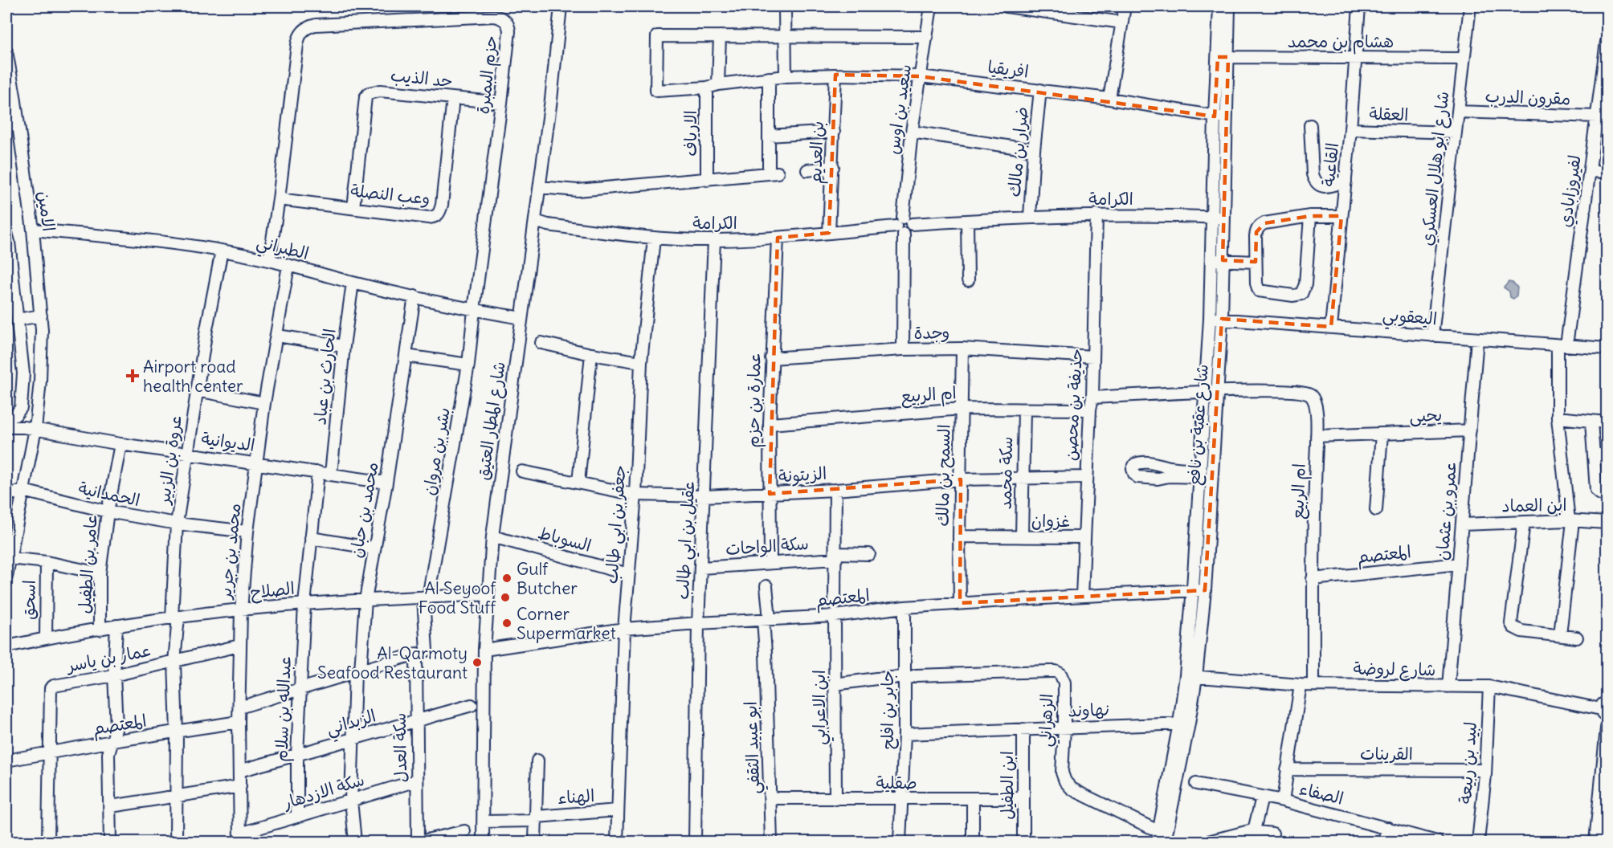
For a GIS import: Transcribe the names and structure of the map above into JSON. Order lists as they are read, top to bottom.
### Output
{
  "streets": {
    "street": [
      "هشام بن محمد",
      "افريقيا",
      "حزم البمبرة",
      "حد الذيب",
      "مقرون الدرب",
      "سعيد بن اوس",
      "العقلة",
      "الارياف",
      "ضرار بن مالك",
      "بن العديم",
      "القاعية",
      "شارع ابو هلال العسكري",
      "لفيروزابادي",
      "وعب النصلة",
      "الكرامة",
      "الامين",
      "الطبراني",
      "اليعقوبي",
      "وجدة",
      "الحارث بن عباد",
      "ام الربيع",
      "عمارة بن حزم",
      "حذيفة بن محصن",
      "يحيى",
      "شارع المطار العتيق",
      "شارع عقبة بن نافع",
      "الديوانية",
      "بشر بن مروان",
      "عروة بن الزبير",
      "سكة محمد",
      "الزيتونة",
      "السمح بن مالك",
      "الحمدانية",
      "ابن العماد",
      "محمد بن حبان",
      "عمرو بن عثمان",
      "غزوان",
      "جعفر بن ابي طالب",
      "السوباط",
      "عقيل بن ابي طالب",
      "سكة الواحات",
      "محمد بن جرير",
      "المعتصم",
      "عامر بن الطفيل",
      "الصلاح",
      "اسحق",
      "عمار بن ياسر",
      "شارع لروضة",
      "ابن الاعرابي",
      "عبدالله بن سلام",
      "جابر بن افلح",
      "نهاوند",
      "الزهراني",
      "الزبداني",
      "سكة العدل",
      "ابو عبيد الثقفي",
      "القرينات",
      "لبيد بن ربيعة",
      "صقلية",
      "ابن الطفيل",
      "سكة الازدهار",
      "الصفاء",
      "الهناء"
    ]
  },
  "crossings": [
    ["هشام بن محمد", "القاعية"],
    ["هشام بن محمد", "شارع ابو هلال العسكري"],
    ["هشام بن محمد", "شارع عقبة بن نافع"],
    ["افريقيا", "سعيد بن اوس"],
    ["افريقيا", "الارياف"],
    ["افريقيا", "ضرار بن مالك"],
    ["افريقيا", "بن العديم"],
    ["افريقيا", "شارع عقبة بن نافع"],
    ["حزم البمبرة", "حد الذيب"],
    ["حزم البمبرة", "وعب النصلة"],
    ["حزم البمبرة", "الطبراني"],
    ["حزم البمبرة", "بشر بن مروان"],
    ["حد الذيب", "وعب النصلة"],
    ["مقرون الدرب", "شارع ابو هلال العسكري"],
    ["مقرون الدرب", "لفيروزابادي"],
    ["سعيد بن اوس", "الكرامة"],
    ["العقلة", "القاعية"],
    ["العقلة", "شارع ابو هلال العسكري"],
    ["ضرار بن مالك", "الكرامة"],
    ["بن العديم", "الكرامة"],
    ["القاعية", "اليعقوبي"],
    ["شارع ابو هلال العسكري", "اليعقوبي"],
    ["لفيروزابادي", "اليعقوبي"],
    ["لفيروزابادي", "ابن العماد"],
    ["الكرامة", "عمارة بن حزم"],
    ["الكرامة", "حذيفة بن محصن"],
    ["الكرامة", "شارع المطار العتيق"],
    ["الكرامة", "شارع عقبة بن نافع"],
    ["الكرامة", "جعفر بن ابي طالب"],
    ["الكرامة", "عقيل بن ابي طالب"],
    ["الامين", "الطبراني"],
    ["الامين", "الديوانية"],
    ["الامين", "الحمدانية"],
    ["الامين", "اسحق"],
    ["الطبراني", "الحارث بن عباد"],
    ["الطبراني", "شارع المطار العتيق"],
    ["الطبراني", "بشر بن مروان"],
    ["الطبراني", "عروة بن الزبير"],
    ["الطبراني", "محمد بن حبان"],
    ["الطبراني", "محمد بن جرير"],
    ["اليعقوبي", "شارع عقبة بن نافع"],
    ["اليعقوبي", "عمرو بن عثمان"],
    ["وجدة", "عمارة بن حزم"],
    ["وجدة", "حذيفة بن محصن"],
    ["وجدة", "السمح بن مالك"],
    ["الحارث بن عباد", "الديوانية"],
    ["ام الربيع", "عمارة بن حزم"],
    ["ام الربيع", "حذيفة بن محصن"],
    ["ام الربيع", "يحيى"],
    ["ام الربيع", "شارع عقبة بن نافع"],
    ["ام الربيع", "سكة محمد"],
    ["ام الربيع", "السمح بن مالك"],
    ["ام الربيع", "المعتصم"],
    ["ام الربيع", "شارع لروضة"],
    ["عمارة بن حزم", "الزيتونة"],
    ["عمارة بن حزم", "سكة الواحات"],
    ["حذيفة بن محصن", "الزيتونة"],
    ["حذيفة بن محصن", "غزوان"],
    ["حذيفة بن محصن", "المعتصم"],
    ["يحيى", "عمرو بن عثمان"],
    ["شارع المطار العتيق", "السوباط"],
    ["شارع المطار العتيق", "المعتصم"],
    ["شارع المطار العتيق", "الصلاح"],
    ["شارع عقبة بن نافع", "المعتصم"],
    ["شارع عقبة بن نافع", "شارع لروضة"],
    ["شارع عقبة بن نافع", "نهاوند"],
    ["شارع عقبة بن نافع", "الزهراني"],
    ["الديوانية", "عروة بن الزبير"],
    ["الديوانية", "محمد بن حبان"],
    ["الديوانية", "محمد بن جرير"],
    ["الديوانية", "عامر بن الطفيل"],
    ["بشر بن مروان", "الصلاح"],
    ["بشر بن مروان", "سكة العدل"],
    ["عروة بن الزبير", "الحمدانية"],
    ["عروة بن الزبير", "المعتصم"],
    ["عروة بن الزبير", "الصلاح"],
    ["عروة بن الزبير", "عمار بن ياسر"],
    ["سكة محمد", "الزيتونة"],
    ["سكة محمد", "غزوان"],
    ["الزيتونة", "السمح بن مالك"],
    ["الزيتونة", "جعفر بن ابي طالب"],
    ["الزيتونة", "عقيل بن ابي طالب"],
    ["السمح بن مالك", "غزوان"],
    ["السمح بن مالك", "المعتصم"],
    ["الحمدانية", "محمد بن جرير"],
    ["الحمدانية", "عامر بن الطفيل"],
    ["ابن العماد", "عمرو بن عثمان"],
    ["محمد بن حبان", "الصلاح"],
    ["محمد بن حبان", "الزبداني"],
    ["محمد بن حبان", "سكة الازدهار"],
    ["عمرو بن عثمان", "المعتصم"],
    ["عمرو بن عثمان", "شارع لروضة"],
    ["جعفر بن ابي طالب", "السوباط"],
    ["جعفر بن ابي طالب", "المعتصم"],
    ["جعفر بن ابي طالب", "الهناء"],
    ["عقيل بن ابي طالب", "سكة الواحات"],
    ["عقيل بن ابي طالب", "المعتصم"],
    ["محمد بن جرير", "المعتصم"],
    ["محمد بن جرير", "الصلاح"],
    ["محمد بن جرير", "عمار بن ياسر"],
    ["محمد بن جرير", "الزبداني"],
    ["محمد بن جرير", "سكة الازدهار"],
    ["المعتصم", "عامر بن الطفيل"],
    ["المعتصم", "عمار بن ياسر"],
    ["المعتصم", "ابن الاعرابي"],
    ["المعتصم", "جابر بن افلح"],
    ["المعتصم", "ابو عبيد الثقفي"],
    ["عامر بن الطفيل", "الصلاح"],
    ["عامر بن الطفيل", "اسحق"],
    ["عامر بن الطفيل", "عمار بن ياسر"],
    ["الصلاح", "اسحق"],
    ["الصلاح", "عبدالله بن سلام"],
    ["الصلاح", "سكة العدل"],
    ["شارع لروضة", "لبيد بن ربيعة"],
    ["ابن الاعرابي", "صقلية"],
    ["عبدالله بن سلام", "الزبداني"],
    ["عبدالله بن سلام", "سكة الازدهار"],
    ["جابر بن افلح", "نهاوند"],
    ["جابر بن افلح", "الزهراني"],
    ["جابر بن افلح", "صقلية"],
    ["نهاوند", "الزهراني"],
    ["نهاوند", "ابن الطفيل"],
    ["الزبداني", "سكة العدل"],
    ["سكة العدل", "سكة الازدهار"],
    ["ابو عبيد الثقفي", "صقلية"],
    ["القرينات", "لبيد بن ربيعة"],
    ["صقلية", "ابن الطفيل"]
  ],
  "places": {
    "health": ["Airport road health center"],
    "other": [
      "Gulf Butcher",
      "Al Seyoof Food Stuff",
      "Corner Supermarket",
      "Al-Qarmoty Seafood Restaurant"
    ]
  }
}
